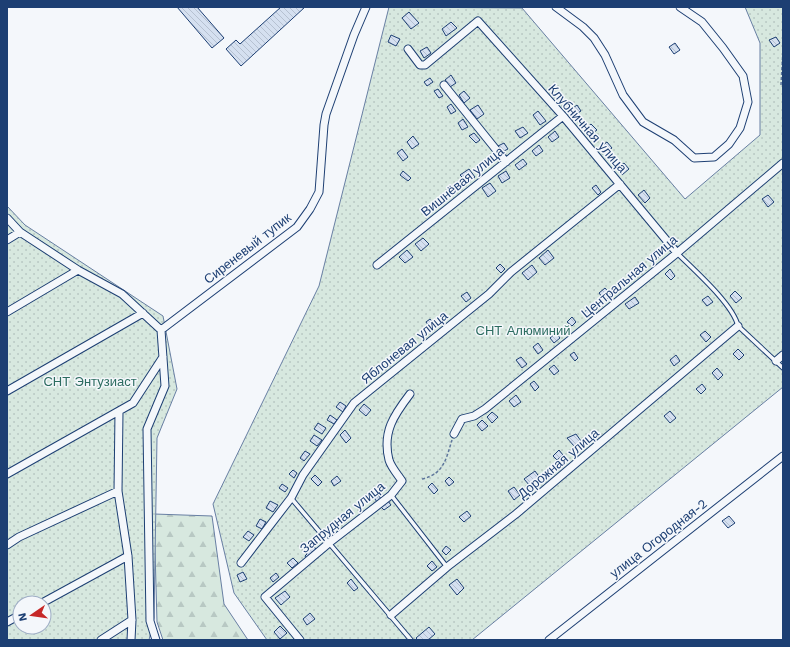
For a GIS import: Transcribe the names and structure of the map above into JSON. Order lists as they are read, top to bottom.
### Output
{
  "streets": {
    "street": [
      "Клубничная улица",
      "Вишнёвая улица",
      "Сиреневый тупик",
      "Центральная улица",
      "Яблоневая улица",
      "Дорожная улица",
      "Запрудная улица",
      "улица Огородная-2"
    ]
  },
  "crossings": [
    ["Клубничная улица", "Вишнёвая улица"],
    ["Клубничная улица", "Центральная улица"],
    ["Клубничная улица", "Яблоневая улица"]
  ],
  "parks": ["СНТ Алюминий", "СНТ Энтузиаст"],
  "north": "left"
}
